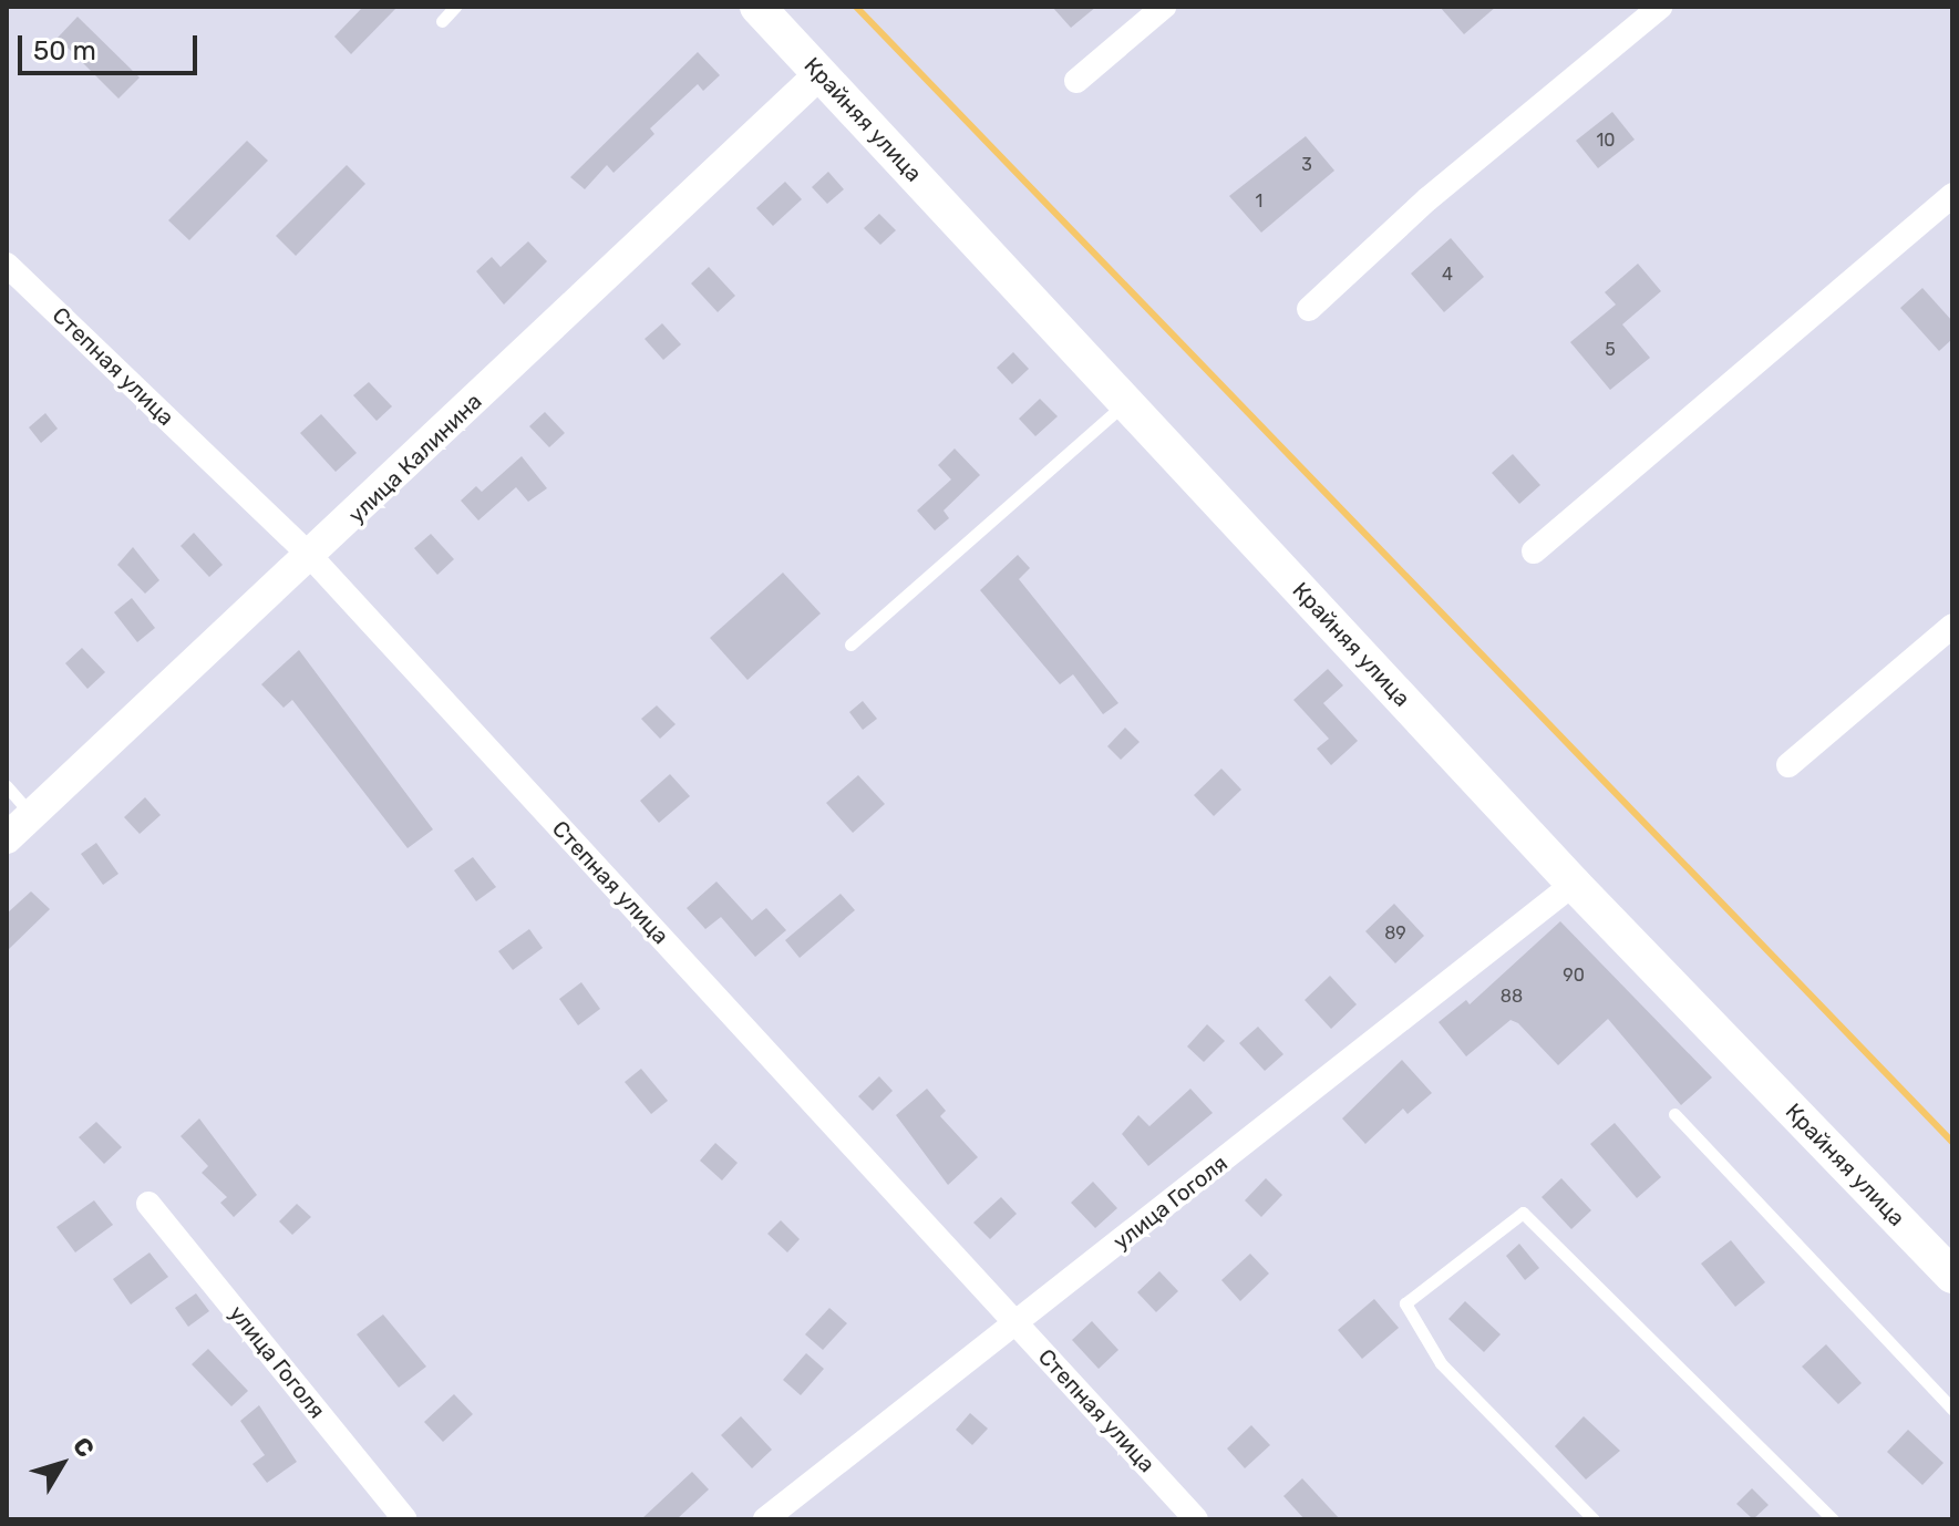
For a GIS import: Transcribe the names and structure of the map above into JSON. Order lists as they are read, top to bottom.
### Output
{
  "streets": {
    "main road": ["Крайняя улица"],
    "street": ["Степная улица", "улица Калинина", "улица Гоголя"]
  },
  "crossings": [
    ["Крайняя улица", "улица Калинина"],
    ["Крайняя улица", "улица Гоголя"],
    ["Степная улица", "улица Калинина"],
    ["Степная улица", "улица Гоголя"]
  ],
  "house_numbers": [
    "10",
    "3",
    "1",
    "4",
    "5",
    "89",
    "90",
    "88"
  ],
  "scale_bar": "50 m",
  "north": "top right"
}
